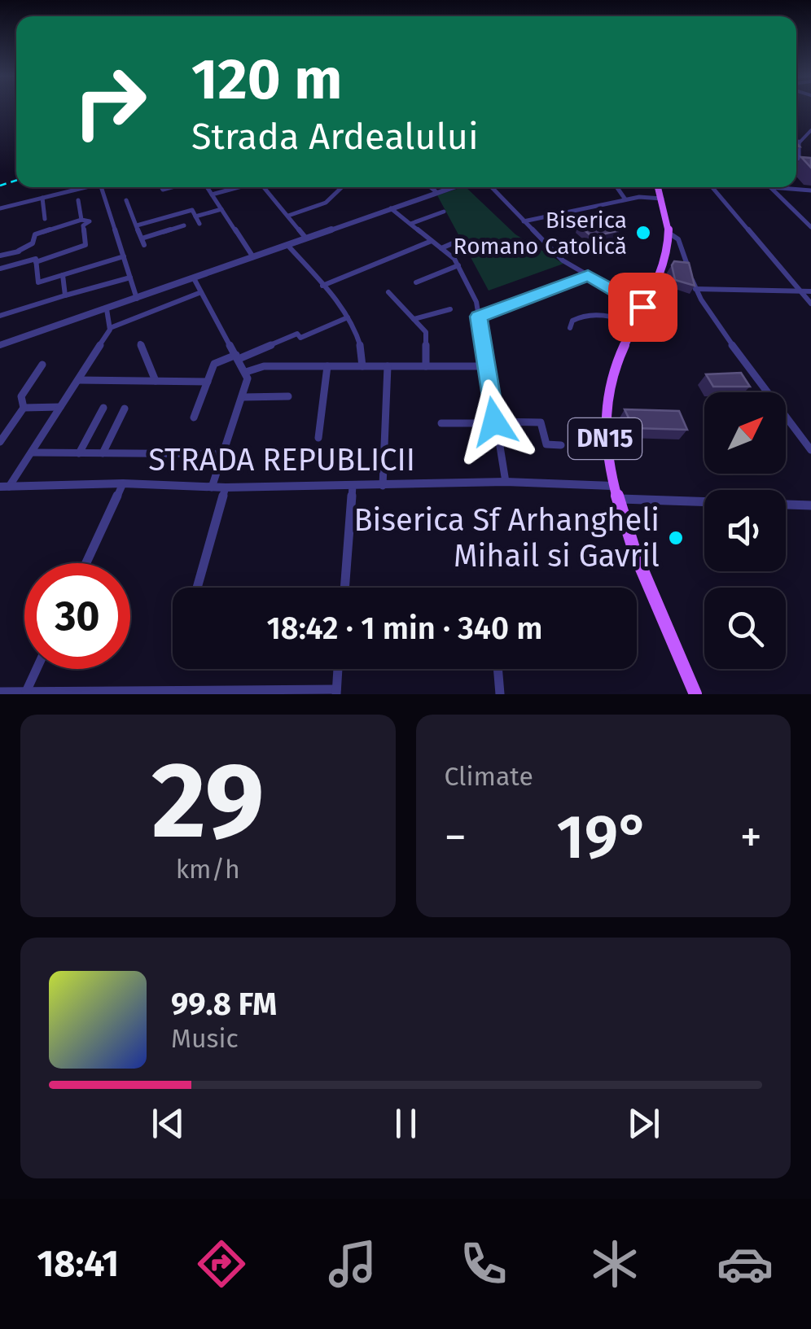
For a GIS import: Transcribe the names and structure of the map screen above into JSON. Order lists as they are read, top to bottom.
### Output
{
  "streets": {
    "main road": ["DN15"],
    "street": ["STRADA REPUBLICII"]
  },
  "crossings": [
    ["DN15", "STRADA REPUBLICII"]
  ],
  "places": ["Biserica Romano Catolică", "Biserica Sf Arhangheli Mihail si Gavril"],
  "north": "top right",
  "page": {
    "turn": ["120 m", "Strada Ardealului"],
    "limit": "30",
    "trip": "18:42 · 1 min · 340 m",
    "tile": [
      ["29", "km/h"],
      "Climate"
    ],
    "heat": ["−", "19°", "+"],
    "song": ["99.8 FM", "Music"],
    "tabs": "18:41"
  }
}
